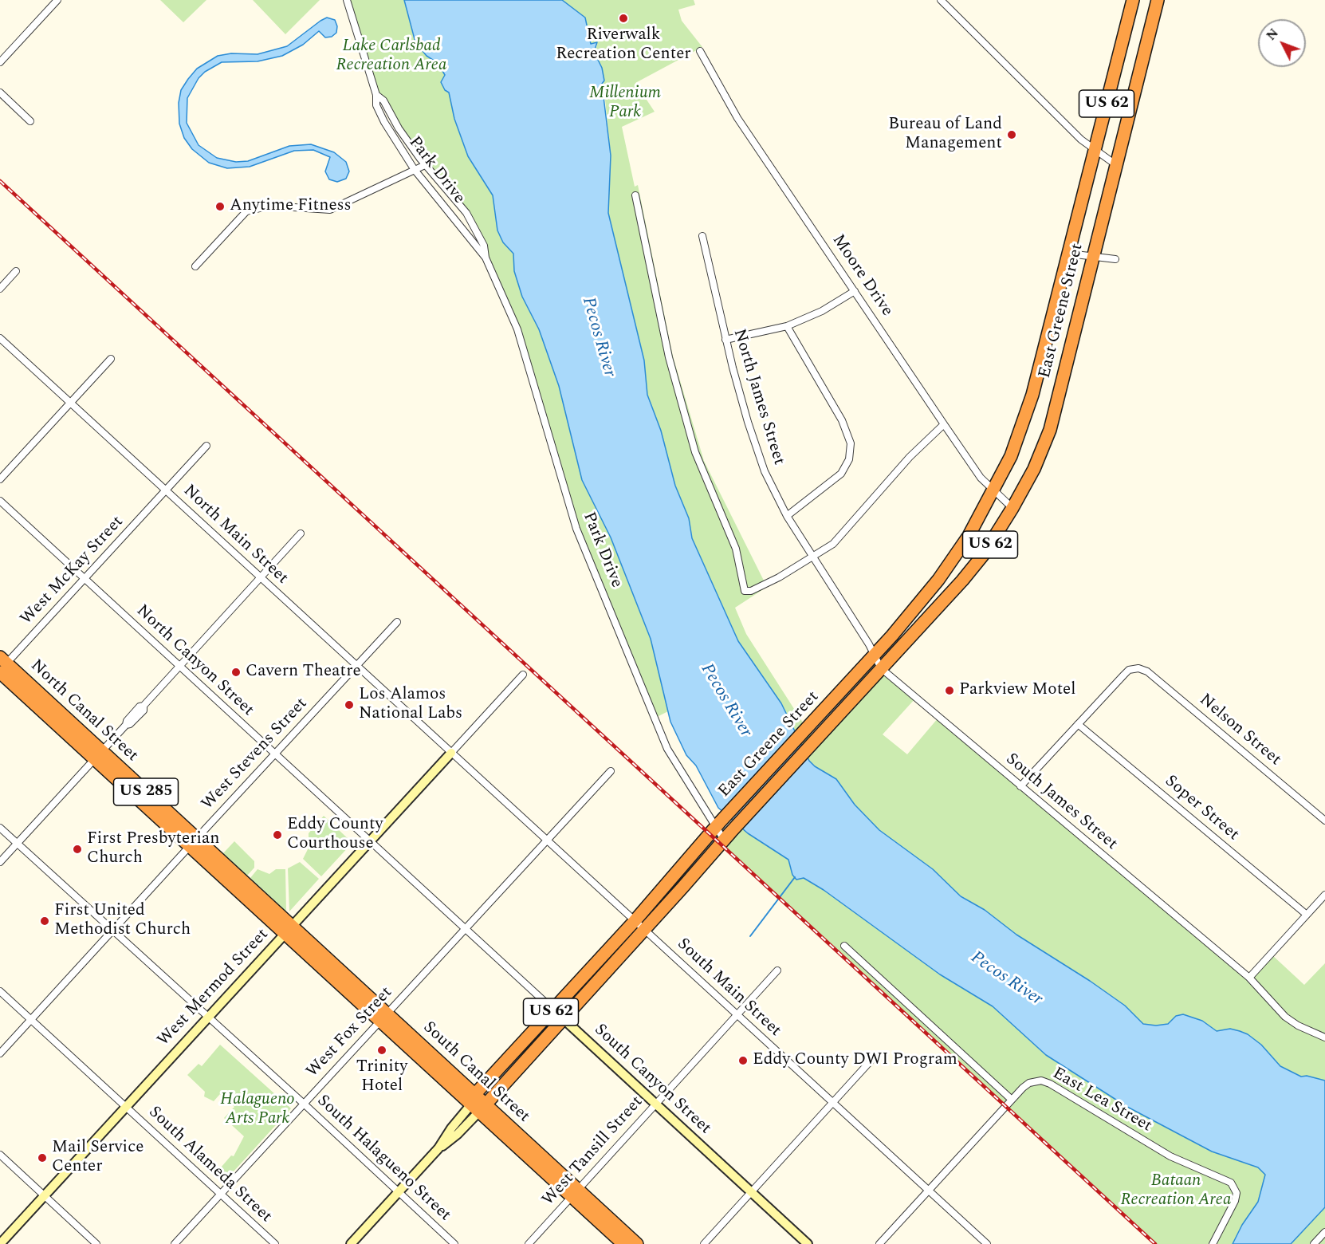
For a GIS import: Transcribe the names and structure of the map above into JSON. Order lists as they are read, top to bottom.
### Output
{
  "streets": {
    "highway": [
      "US 62",
      "East Greene Street",
      "North Canal Street",
      "US 285",
      "South Canal Street"
    ],
    "street": [
      "Park Drive",
      "Moore Drive",
      "North James Street",
      "North Main Street",
      "West McKay Street",
      "North Canyon Street",
      "Nelson Street",
      "West Stevens Street",
      "South James Street",
      "Soper Street",
      "West Mermod Street",
      "South Main Street",
      "West Fox Street",
      "South Canyon Street",
      "East Lea Street",
      "West Tansill Street",
      "South Halagueno Street",
      "South Alameda Street"
    ]
  },
  "crossings": [
    ["US 62", "East Greene Street"],
    ["US 62", "South Main Street"],
    ["US 62", "South Canal Street"],
    ["US 62", "South Canyon Street"],
    ["Park Drive", "East Greene Street"],
    ["Moore Drive", "East Greene Street"],
    ["East Greene Street", "South James Street"],
    ["East Greene Street", "South Main Street"],
    ["North James Street", "South James Street"],
    ["North Main Street", "West McKay Street"],
    ["North Main Street", "West Stevens Street"],
    ["North Main Street", "West Mermod Street"],
    ["North Main Street", "South Main Street"],
    ["West McKay Street", "North Canyon Street"],
    ["West McKay Street", "North Canal Street"],
    ["North Canyon Street", "West Stevens Street"],
    ["North Canyon Street", "West Mermod Street"],
    ["North Canyon Street", "South Canyon Street"],
    ["North Canal Street", "West Stevens Street"],
    ["North Canal Street", "West Mermod Street"],
    ["North Canal Street", "South Canal Street"],
    ["Nelson Street", "Soper Street"],
    ["West Stevens Street", "South Halagueno Street"],
    ["West Stevens Street", "South Alameda Street"],
    ["West Mermod Street", "South Main Street"],
    ["West Mermod Street", "South Canal Street"],
    ["West Mermod Street", "South Canyon Street"],
    ["West Mermod Street", "South Halagueno Street"],
    ["West Mermod Street", "South Alameda Street"],
    ["South Main Street", "West Fox Street"],
    ["South Main Street", "East Lea Street"],
    ["South Main Street", "West Tansill Street"],
    ["West Fox Street", "South Canal Street"],
    ["West Fox Street", "South Canyon Street"],
    ["West Fox Street", "South Halagueno Street"],
    ["West Fox Street", "South Alameda Street"],
    ["South Canal Street", "West Tansill Street"],
    ["South Canyon Street", "West Tansill Street"]
  ],
  "water": ["Pecos River"],
  "parks": [
    "Lake Carlsbad Recreation Area",
    "Millenium Park",
    "Halagueno Arts Park",
    "Bataan Recreation Area"
  ],
  "places": [
    "Riverwalk Recreation Center",
    "Bureau of Land Management",
    "Anytime Fitness",
    "Cavern Theatre",
    "Parkview Motel",
    "Los Alamos National Labs",
    "Eddy County Courthouse",
    "First Presbyterian Church",
    "First United Methodist Church",
    "Trinity Hotel",
    "Eddy County DWI Program",
    "Mail Service Center"
  ],
  "north": "top left"
}
